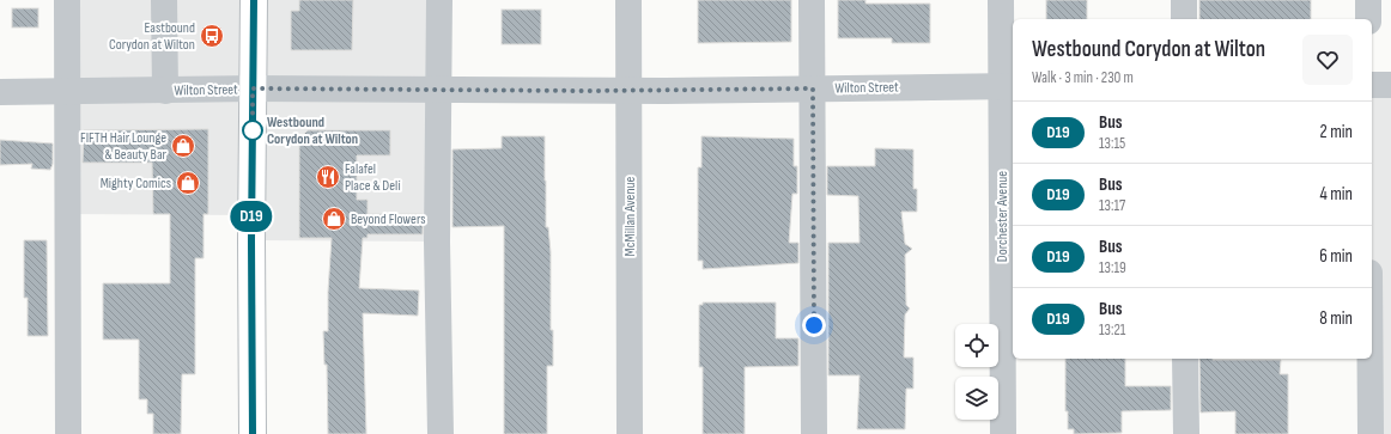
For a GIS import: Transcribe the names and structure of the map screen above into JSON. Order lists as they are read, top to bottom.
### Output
{
  "streets": {
    "street": ["Wilton Street", "McMillan Avenue", "Dorchester Avenue"]
  },
  "crossings": [
    ["Wilton Street", "McMillan Avenue"],
    ["Wilton Street", "Dorchester Avenue"]
  ],
  "places": {
    "bus stop": ["Eastbound Corydon at Wilton"],
    "other": ["Westbound Corydon at Wilton"],
    "shop": ["FIFTH Hair Lounge & Beauty Bar", "Mighty Comics", "Beyond Flowers"],
    "restaurant": ["Falafel Place & Deli"]
  },
  "lines": ["bus line D19"],
  "page": {
    "on_map": "D19",
    "heading": ["Westbound Corydon at Wilton", "Walk · 3 min · 230 m"],
    "list": [
      {
        "mark": "D19",
        "name": "Bus",
        "note": "13:15",
        "value": "2 min"
      },
      {
        "mark": "D19",
        "name": "Bus",
        "note": "13:17",
        "value": "4 min"
      },
      {
        "mark": "D19",
        "name": "Bus",
        "note": "13:19",
        "value": "6 min"
      },
      {
        "mark": "D19",
        "name": "Bus",
        "note": "13:21",
        "value": "8 min"
      }
    ]
  }
}
